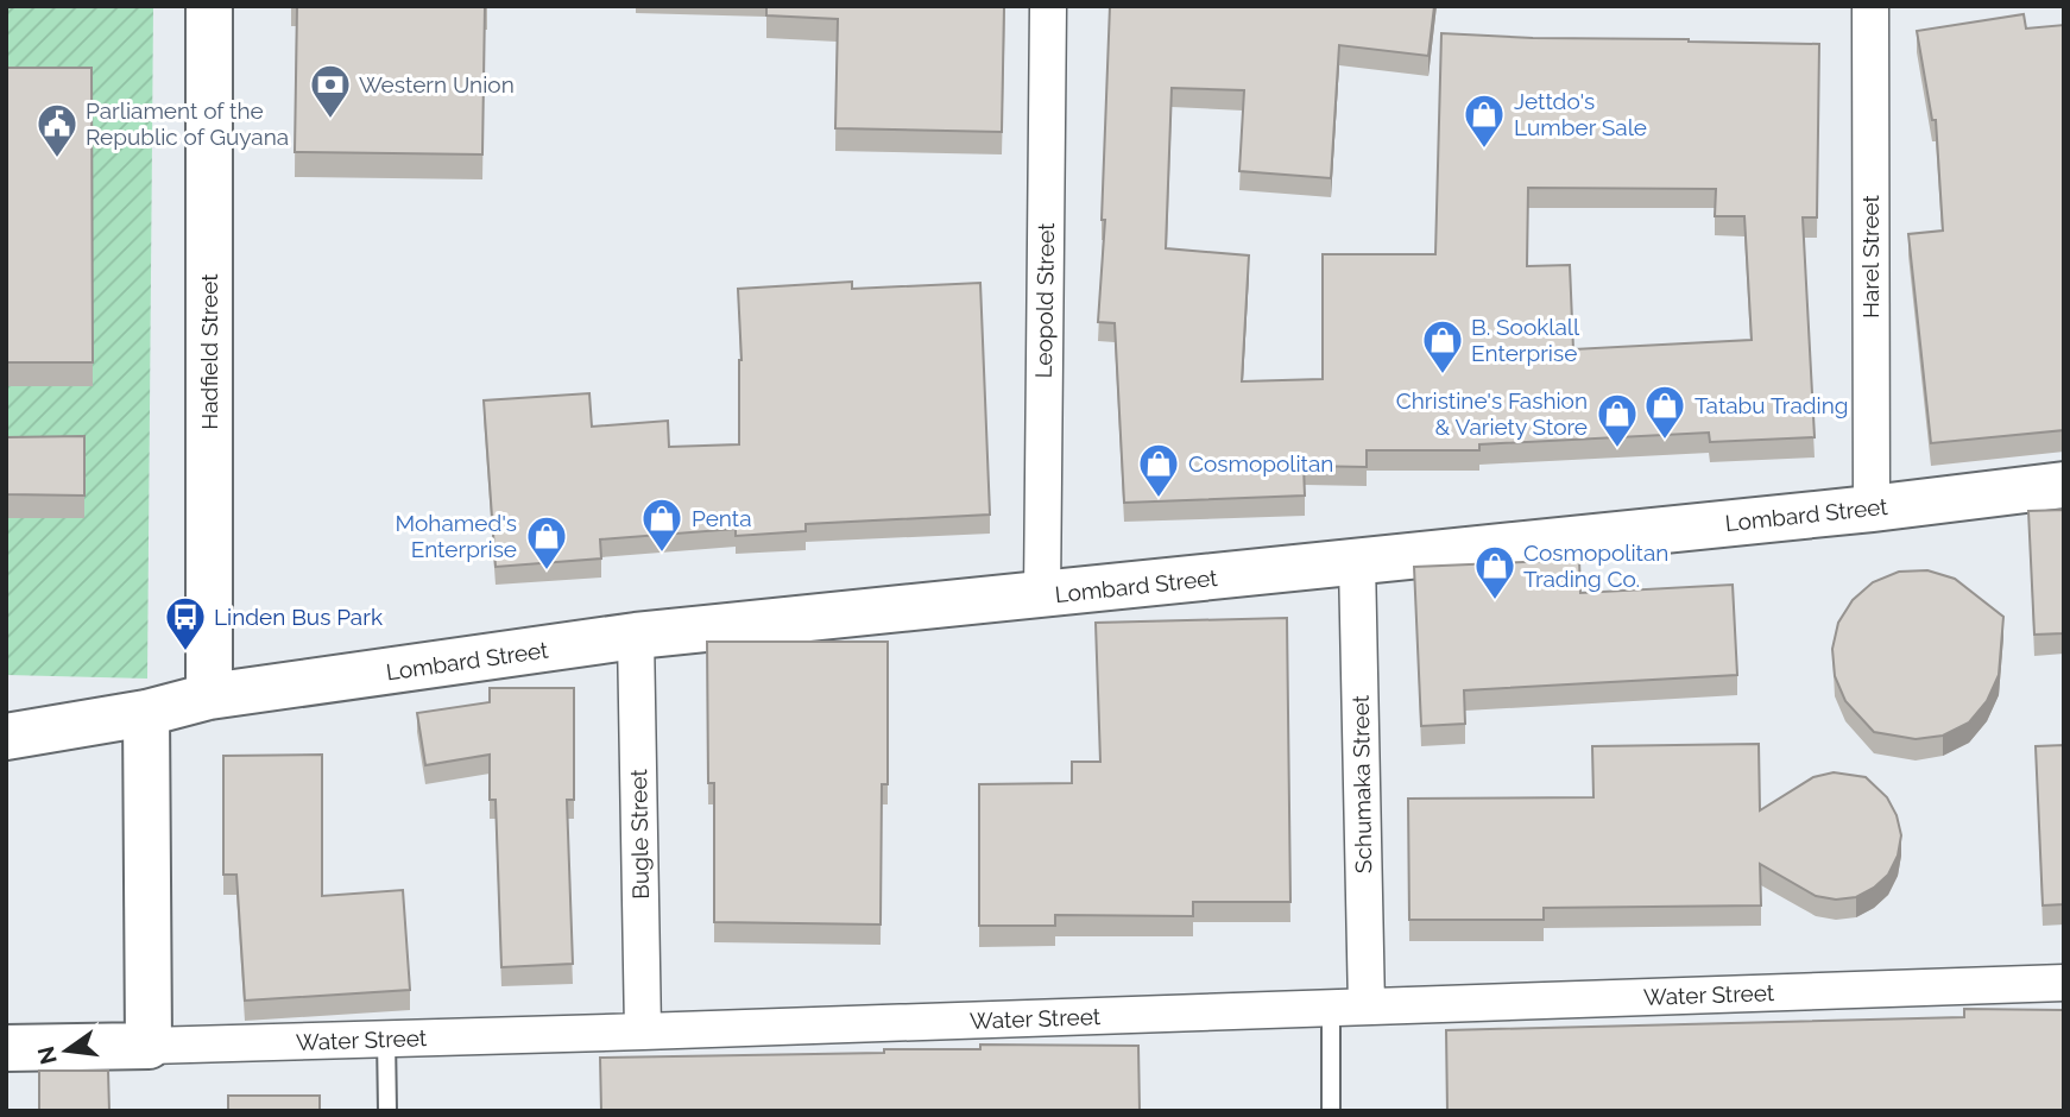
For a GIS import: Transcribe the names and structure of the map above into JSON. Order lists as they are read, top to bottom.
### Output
{
  "streets": {
    "main road": ["Hadfield Street", "Lombard Street", "Water Street"],
    "street": [
      "Harel Street",
      "Leopold Street",
      "Schumaka Street",
      "Bugle Street"
    ]
  },
  "crossings": [
    ["Harel Street", "Lombard Street"],
    ["Leopold Street", "Lombard Street"],
    ["Hadfield Street", "Lombard Street"],
    ["Lombard Street", "Schumaka Street"],
    ["Lombard Street", "Bugle Street"],
    ["Schumaka Street", "Water Street"],
    ["Bugle Street", "Water Street"]
  ],
  "places": {
    "bank": ["Western Union"],
    "shop": [
      "Jettdo's Lumber Sale",
      "B. Sooklall Enterprise",
      "Tatabu Trading",
      "Christine's Fashion & Variety Store",
      "Cosmopolitan",
      "Penta",
      "Mohamed's Enterprise",
      "Cosmopolitan Trading Co."
    ],
    "public building": ["Parliament of the Republic of Guyana"],
    "bus stop": ["Linden Bus Park"]
  },
  "north": "left"
}
